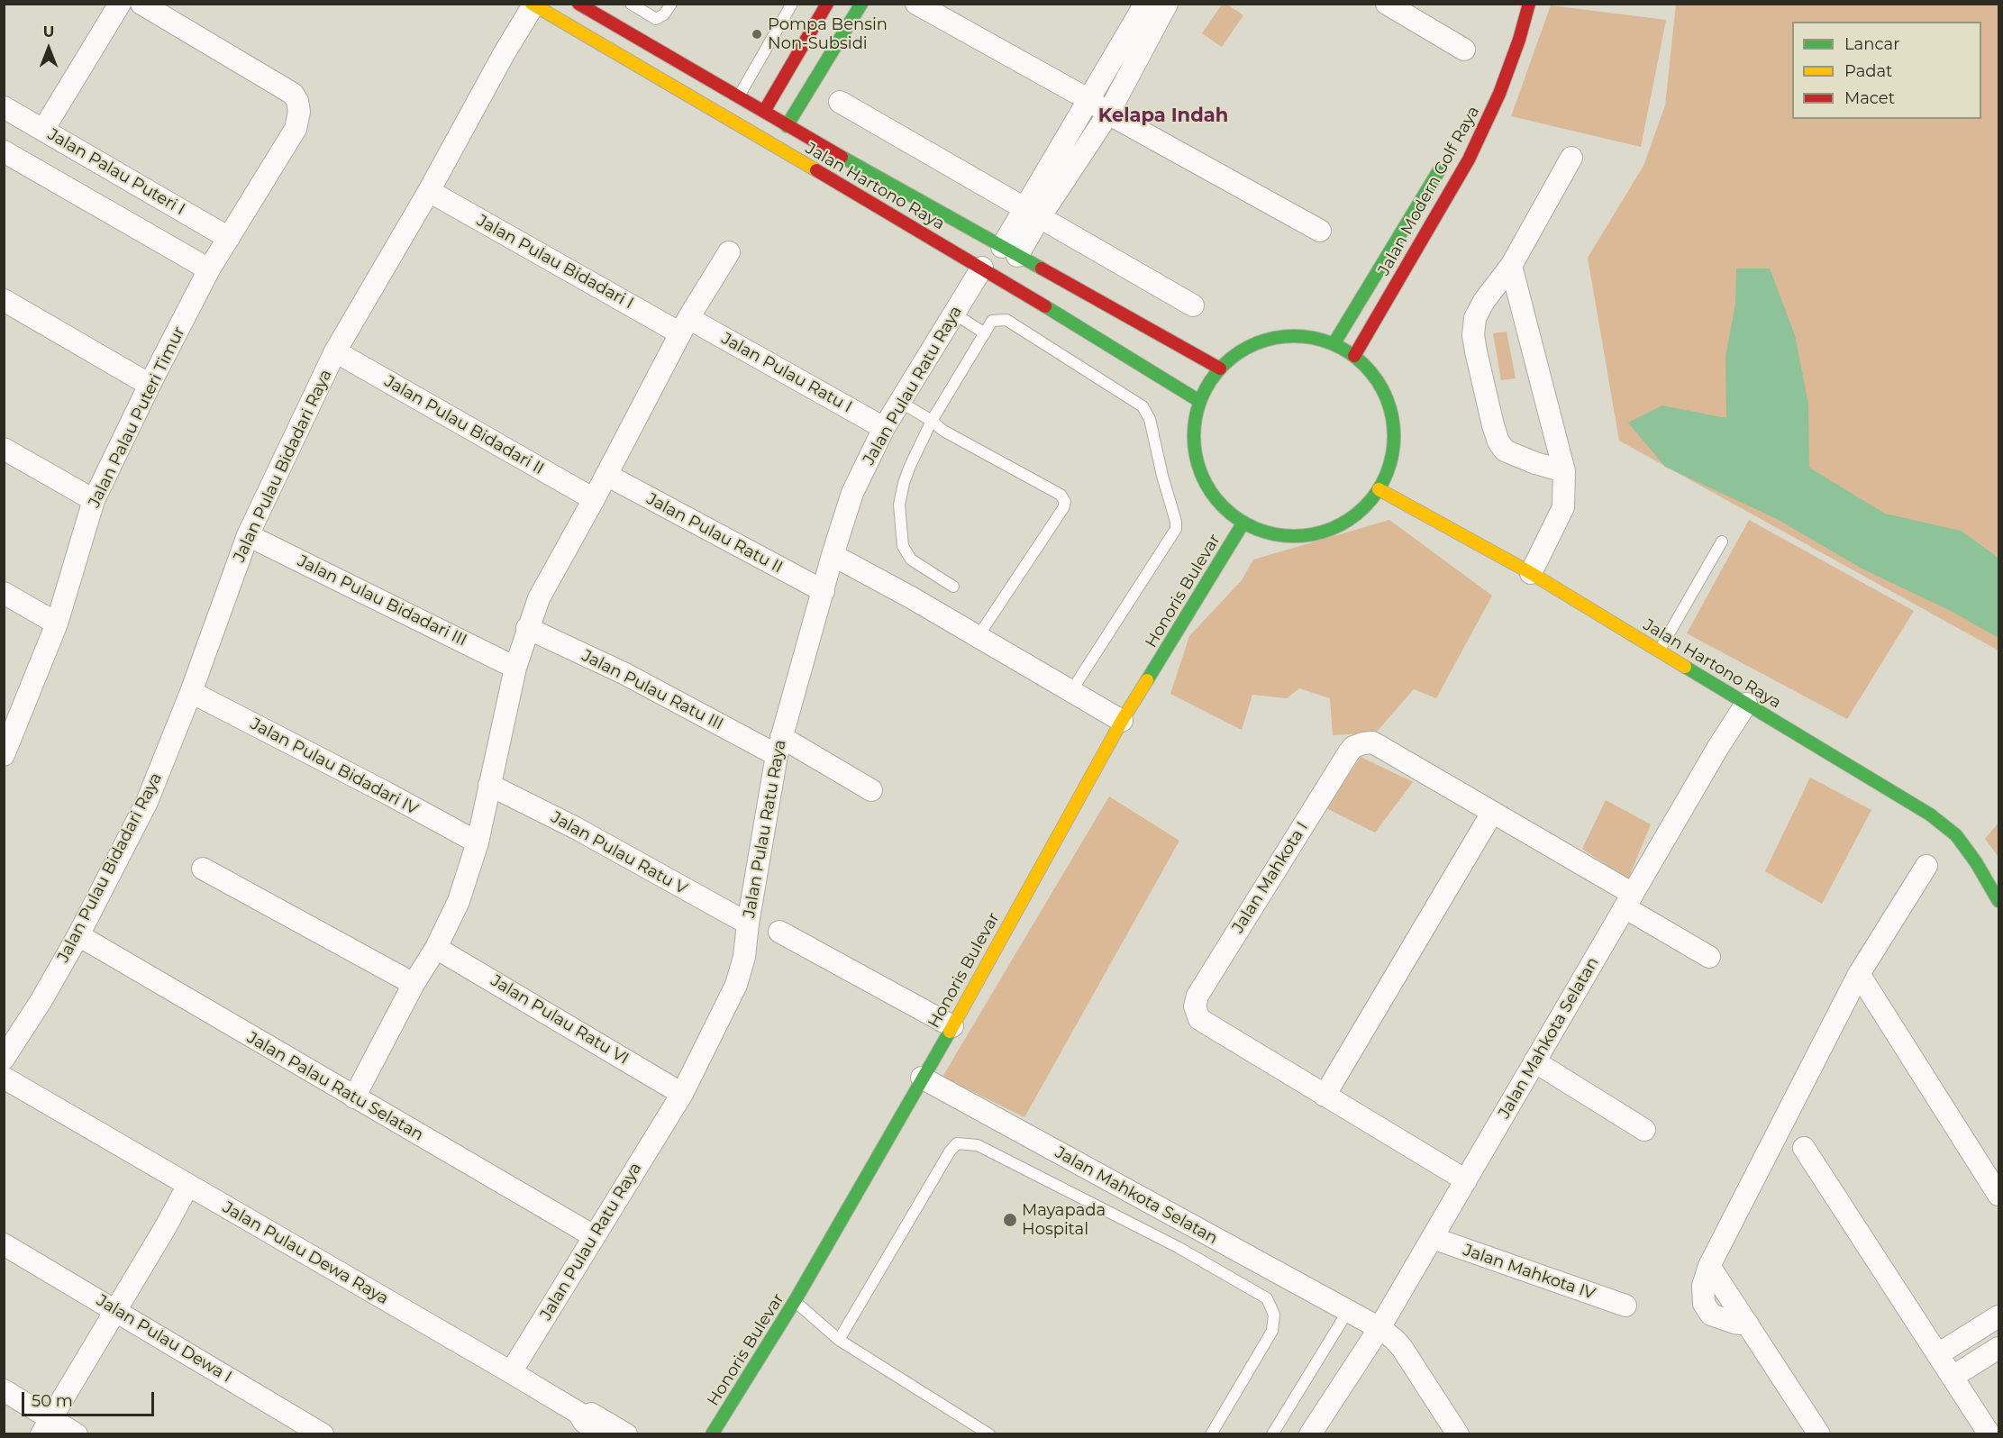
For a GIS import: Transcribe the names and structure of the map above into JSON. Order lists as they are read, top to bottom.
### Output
{
  "streets": {
    "street": [
      "Jalan Palau Puteri I",
      "Jalan Hartono Raya",
      "Jalan Modern Golf Raya",
      "Jalan Pulau Bidadari I",
      "Jalan Pulau Ratu I",
      "Jalan Pulau Ratu Raya",
      "Jalan Palau Puteri Timur",
      "Jalan Pulau Bidadari II",
      "Jalan Pulau Bidadari Raya",
      "Jalan Pulau Ratu II",
      "Honoris Bulevar",
      "Jalan Pulau Bidadari III",
      "Jalan Pulau Ratu III",
      "Jalan Pulau Bidadari IV",
      "Jalan Pulau Ratu V",
      "Jalan Mahkota I",
      "Jalan Pulau Ratu VI",
      "Jalan Mahkota Selatan",
      "Jalan Palau Ratu Selatan",
      "Jalan Pulau Dewa Raya",
      "Jalan Mahkota IV",
      "Jalan Pulau Dewa I"
    ]
  },
  "crossings": [
    ["Jalan Palau Puteri I", "Jalan Palau Puteri Timur"],
    ["Jalan Hartono Raya", "Jalan Pulau Ratu Raya"],
    ["Jalan Hartono Raya", "Jalan Pulau Bidadari Raya"],
    ["Jalan Hartono Raya", "Jalan Mahkota Selatan"],
    ["Jalan Pulau Bidadari I", "Jalan Pulau Ratu I"],
    ["Jalan Pulau Bidadari I", "Jalan Pulau Bidadari Raya"],
    ["Jalan Pulau Ratu I", "Jalan Pulau Ratu Raya"],
    ["Jalan Pulau Ratu Raya", "Jalan Pulau Ratu II"],
    ["Jalan Pulau Ratu Raya", "Jalan Pulau Ratu III"],
    ["Jalan Pulau Ratu Raya", "Jalan Pulau Ratu V"],
    ["Jalan Pulau Ratu Raya", "Jalan Pulau Ratu VI"],
    ["Jalan Pulau Ratu Raya", "Jalan Palau Ratu Selatan"],
    ["Jalan Pulau Ratu Raya", "Jalan Pulau Dewa Raya"],
    ["Jalan Pulau Bidadari II", "Jalan Pulau Bidadari Raya"],
    ["Jalan Pulau Bidadari Raya", "Jalan Pulau Bidadari III"],
    ["Jalan Pulau Bidadari Raya", "Jalan Pulau Bidadari IV"],
    ["Jalan Pulau Bidadari Raya", "Jalan Palau Ratu Selatan"],
    ["Honoris Bulevar", "Jalan Mahkota Selatan"],
    ["Jalan Mahkota I", "Jalan Mahkota Selatan"],
    ["Jalan Mahkota Selatan", "Jalan Mahkota IV"]
  ],
  "districts": ["Kelapa Indah"],
  "places": ["Pompa Bensin Non-Subsidi", "Mayapada Hospital"],
  "legend": ["Lancar", "Padat", "Macet"],
  "scale_bar": "50 m",
  "north": "top"
}
